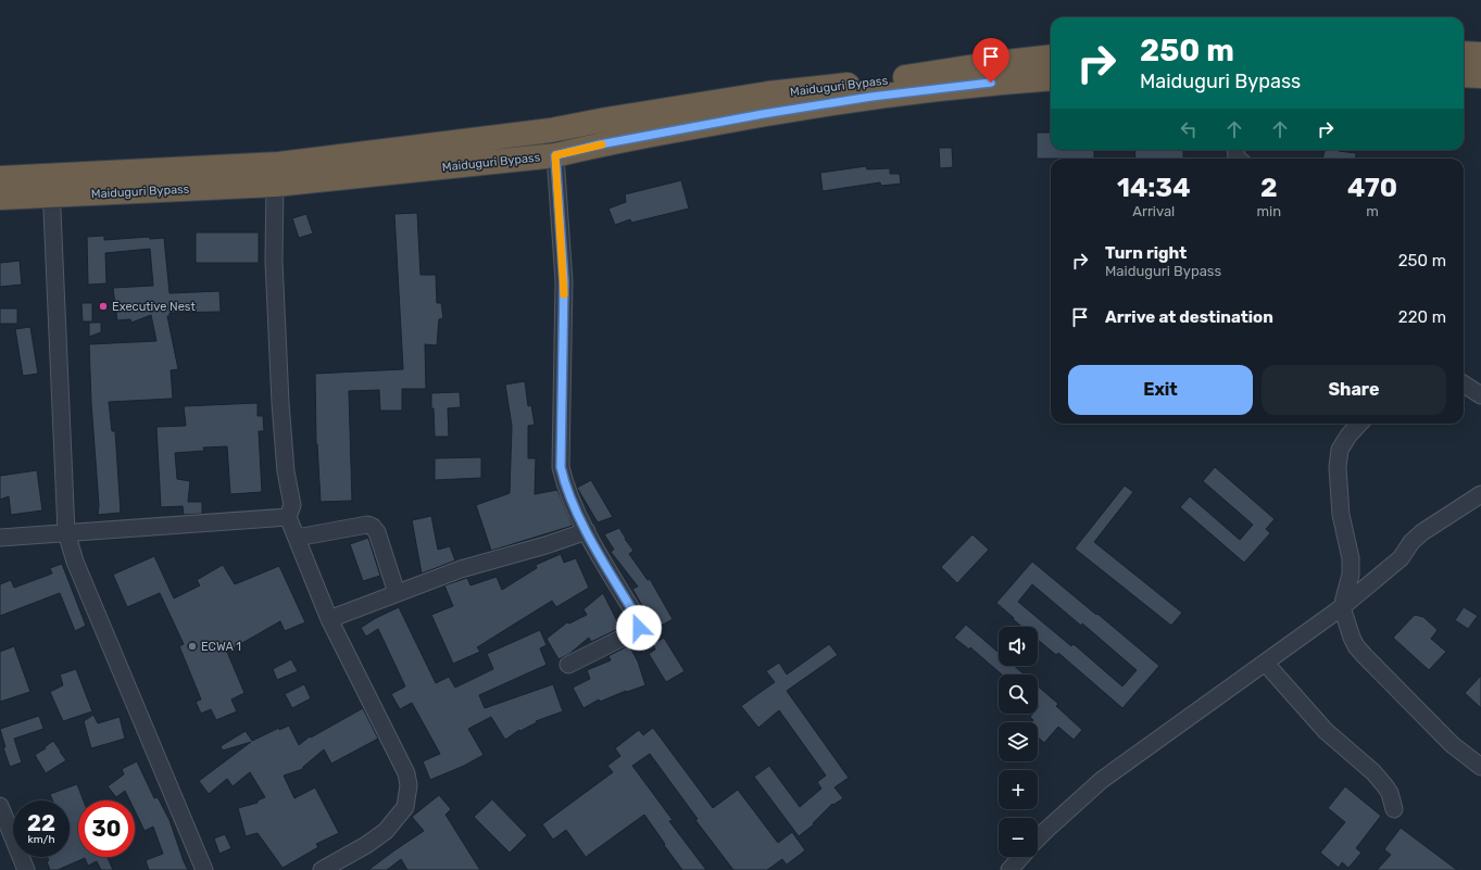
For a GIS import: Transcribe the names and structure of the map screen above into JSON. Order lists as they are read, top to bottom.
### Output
{
  "streets": {
    "highway": ["Maiduguri Bypass"]
  },
  "places": ["Executive Nest", "ECWA 1"],
  "page": {
    "turn": ["250 m", "Maiduguri Bypass"],
    "eta": [
      "14:34",
      "Arrival",
      "2",
      "min",
      "470",
      "m"
    ],
    "list": [
      {
        "name": "Turn right",
        "note": "Maiduguri Bypass",
        "value": "250 m"
      },
      {
        "name": "Arrive at destination",
        "value": "220 m"
      }
    ],
    "buttons": ["Exit", "Share"],
    "map_buttons": ["+", "−"],
    "speed": "22 km/h",
    "limit": "30"
  }
}
